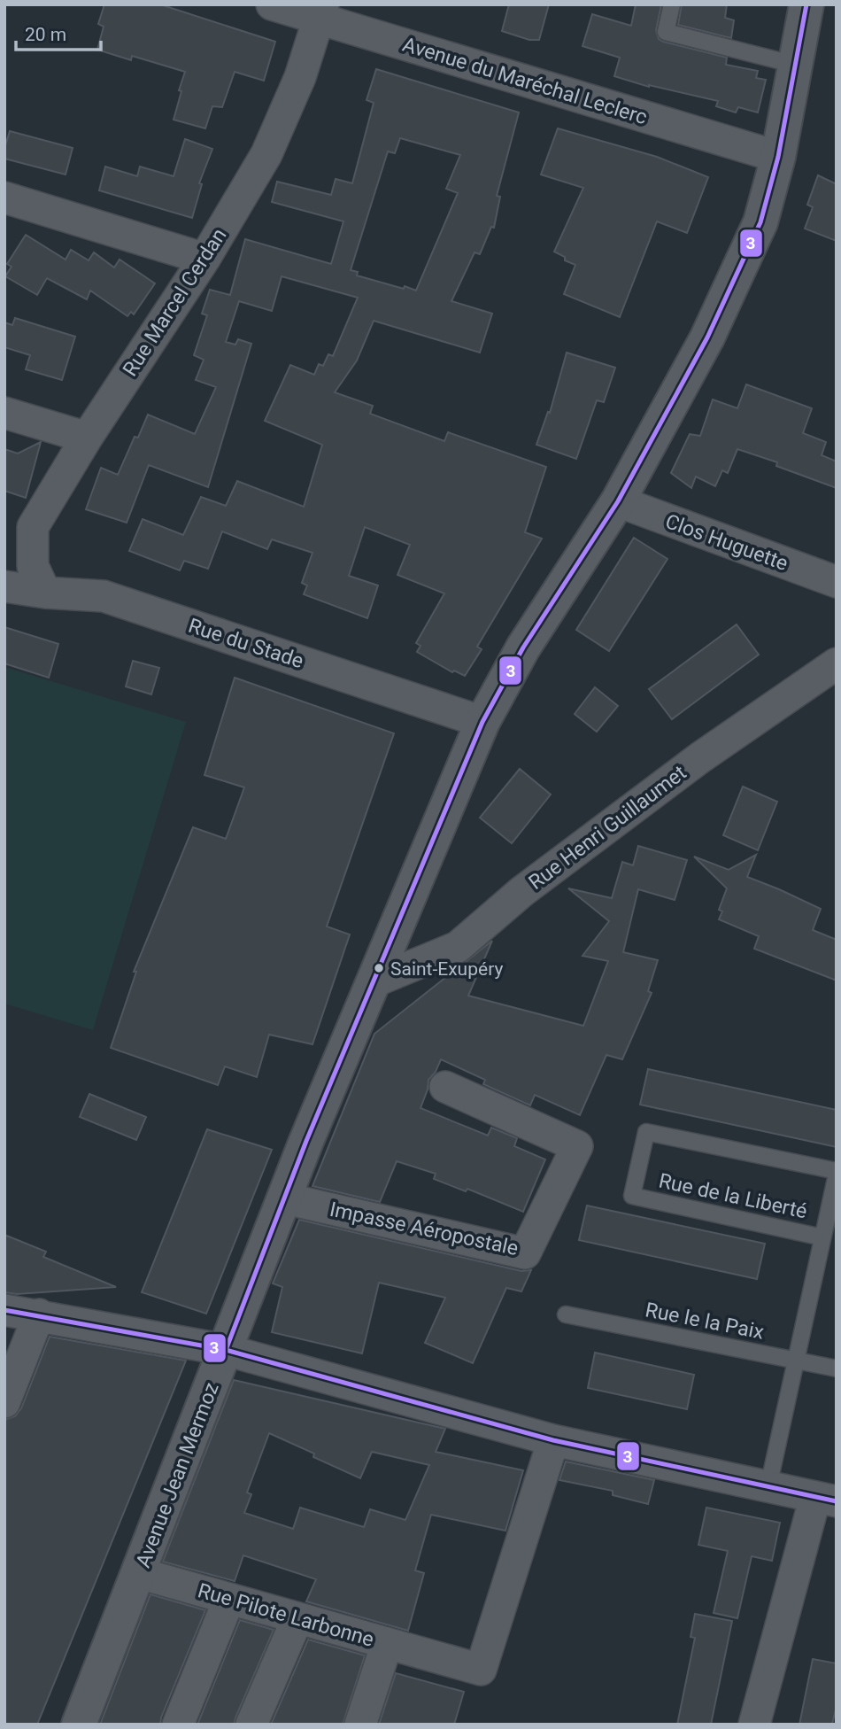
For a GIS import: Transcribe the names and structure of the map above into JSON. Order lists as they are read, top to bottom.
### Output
{
  "streets": {
    "street": [
      "Avenue du Maréchal Leclerc",
      "Rue Marcel Cerdan",
      "Clos Huguette",
      "Rue du Stade",
      "Rue Henri Guillaumet",
      "Impasse Aéropostale",
      "Avenue Jean Mermoz",
      "Rue Pilote Larbonne"
    ],
    "lane": ["Rue de la Liberté", "Rue le la Paix"]
  },
  "crossings": [
    ["Avenue du Maréchal Leclerc", "Rue Marcel Cerdan"],
    ["Avenue du Maréchal Leclerc", "Avenue Jean Mermoz"],
    ["Rue Marcel Cerdan", "Rue du Stade"],
    ["Clos Huguette", "Avenue Jean Mermoz"],
    ["Rue du Stade", "Avenue Jean Mermoz"],
    ["Rue Henri Guillaumet", "Avenue Jean Mermoz"],
    ["Impasse Aéropostale", "Avenue Jean Mermoz"],
    ["Avenue Jean Mermoz", "Rue Pilote Larbonne"]
  ],
  "places": ["Saint-Exupéry"],
  "lines": ["transit line 3"],
  "scale_bar": "20 m"
}
